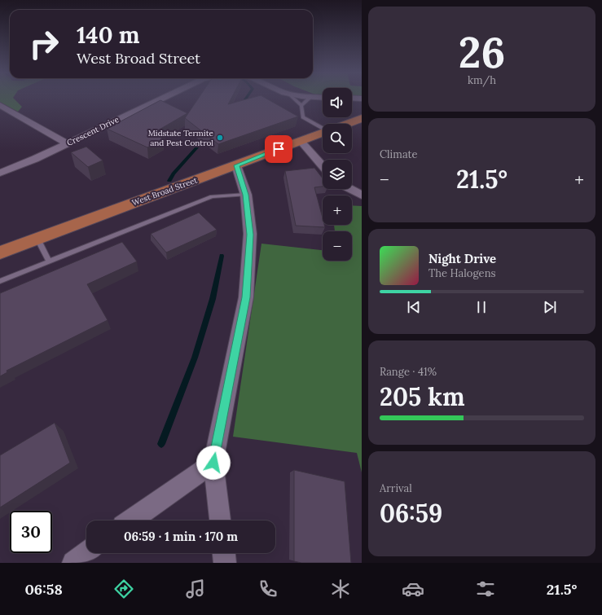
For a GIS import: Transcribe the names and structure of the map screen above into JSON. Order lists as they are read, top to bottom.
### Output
{
  "streets": {
    "main road": ["West Broad Street"],
    "street": ["Crescent Drive"]
  },
  "places": ["Midstate Termite and Pest Control"],
  "page": {
    "tile": [
      ["26", "km/h"],
      "Climate",
      ["Range · 41%", "205 km"],
      ["Arrival", "06:59"]
    ],
    "turn": ["140 m", "West Broad Street"],
    "map_buttons": ["+", "−"],
    "heat": ["−", "21.5°", "+"],
    "song": ["Night Drive", "The Halogens"],
    "limit": "30",
    "trip": "06:59 · 1 min · 170 m",
    "tabs": ["06:58", "21.5°"]
  }
}
